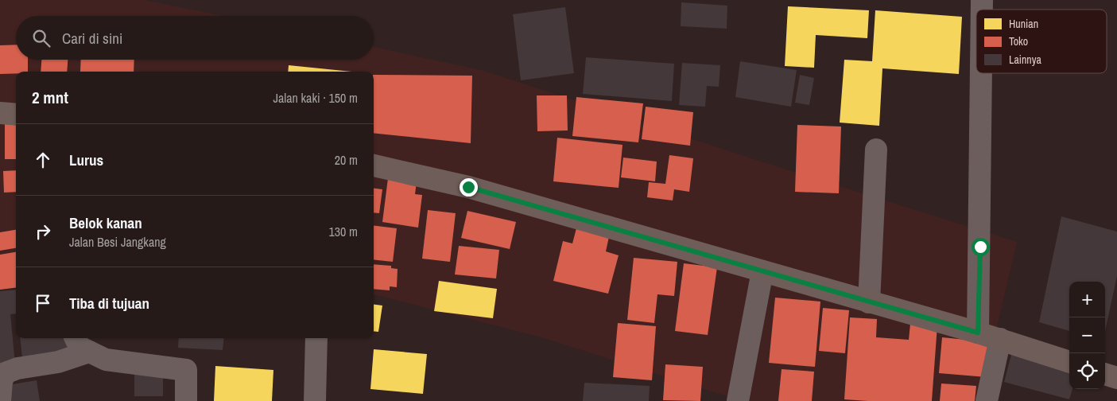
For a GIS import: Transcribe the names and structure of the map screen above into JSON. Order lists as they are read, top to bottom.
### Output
{
  "legend": ["Hunian", "Toko", "Lainnya"],
  "page": {
    "search": "Cari di sini",
    "heading": ["2 mnt", "Jalan kaki · 150 m"],
    "list": [
      ["Lurus", "20 m"],
      ["Belok kanan", "Jalan Besi Jangkang", "130 m"],
      "Tiba di tujuan"
    ],
    "map_buttons": ["+", "−"]
  }
}
